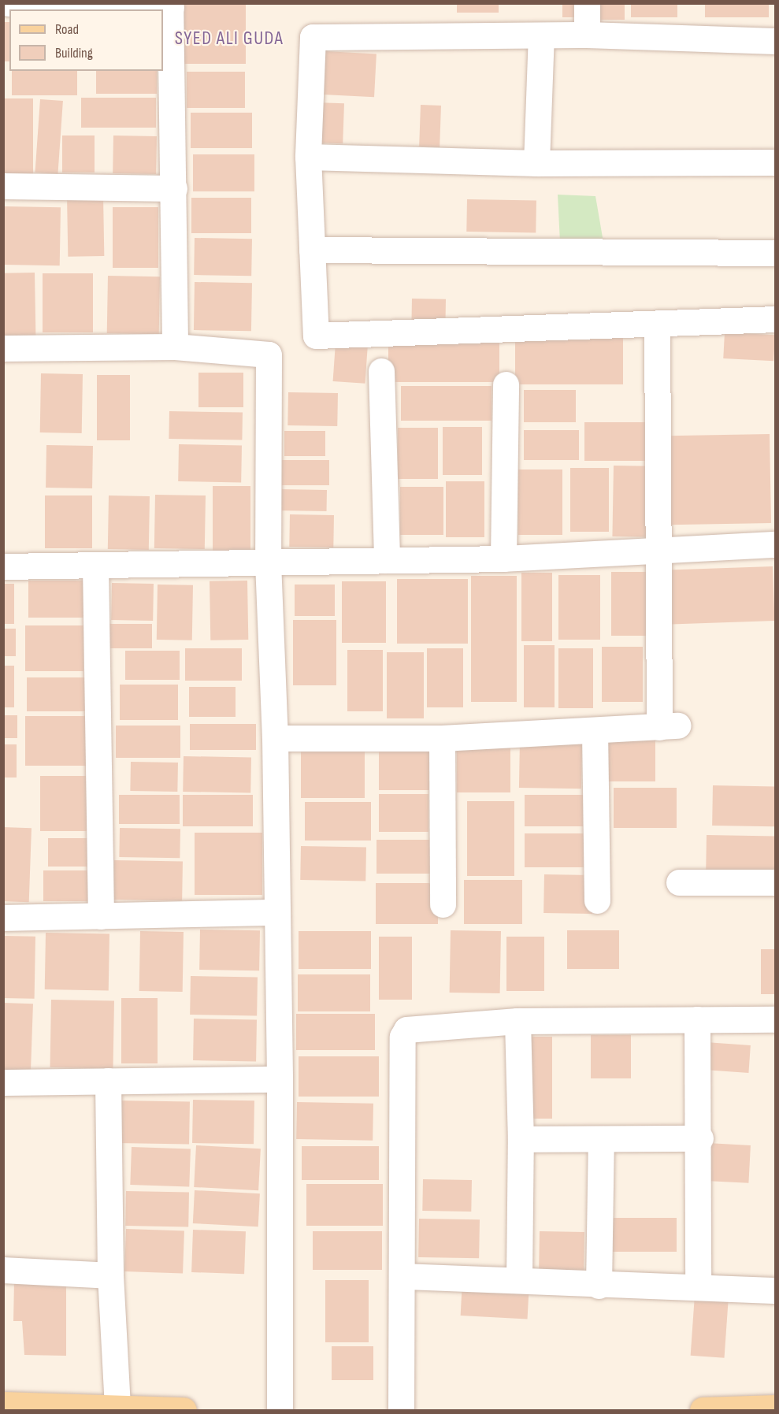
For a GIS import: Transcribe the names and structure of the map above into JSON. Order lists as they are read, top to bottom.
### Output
{
  "districts": ["SYED ALI GUDA"],
  "legend": ["Road", "Building"]
}
